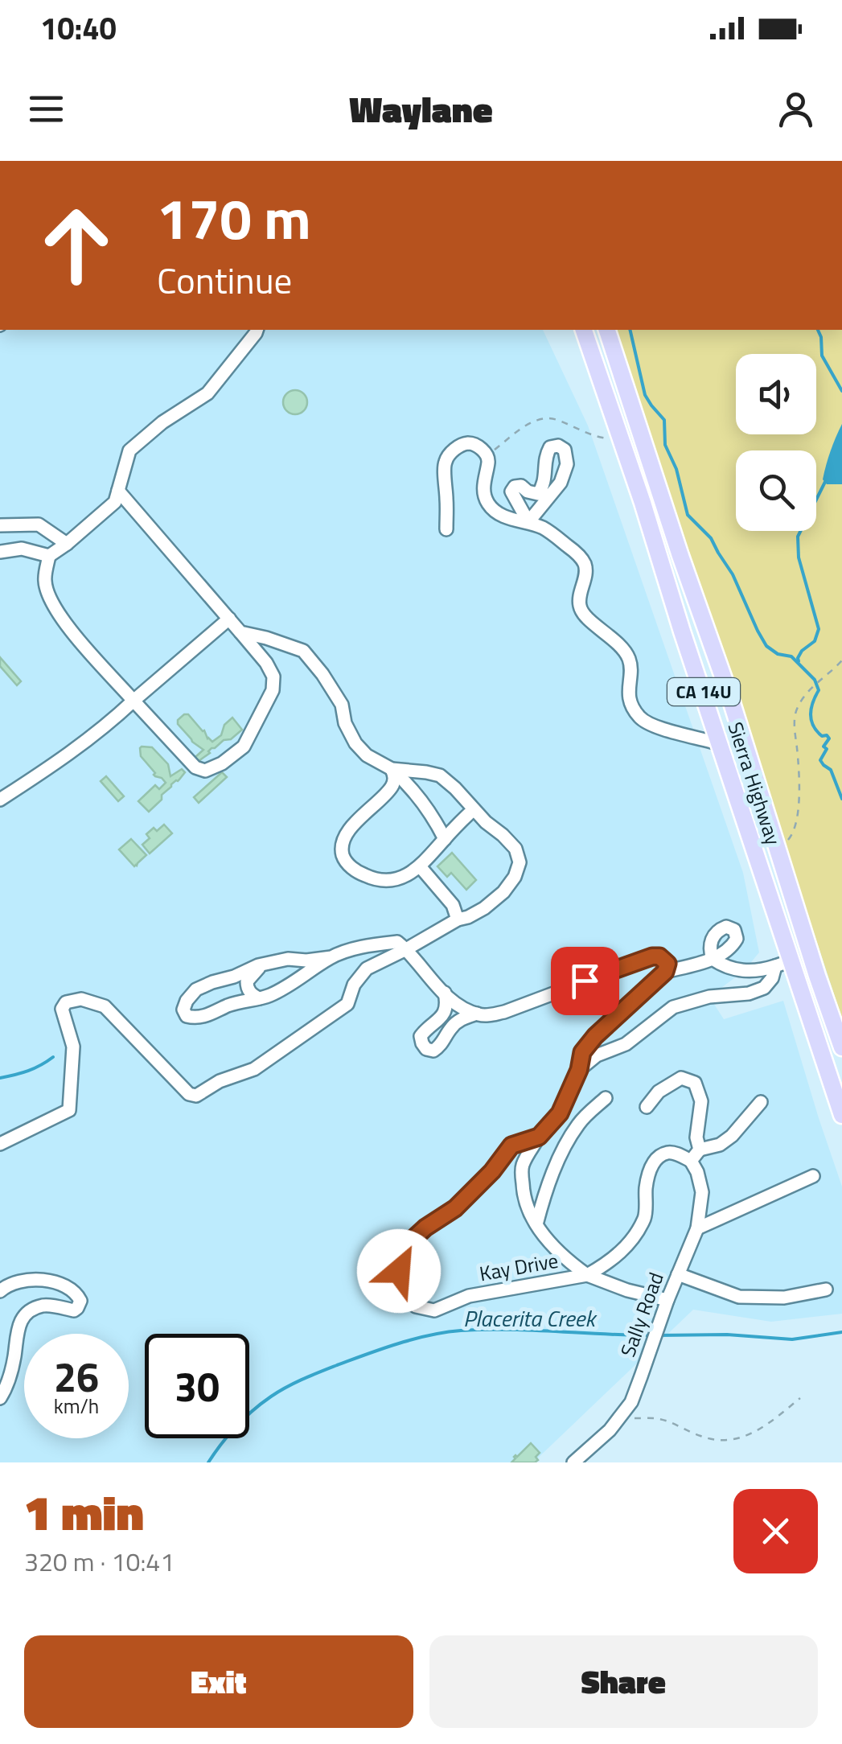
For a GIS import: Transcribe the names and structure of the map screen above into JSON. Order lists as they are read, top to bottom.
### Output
{
  "streets": {
    "main road": ["CA 14U", "Sierra Highway"],
    "street": ["Kay Drive", "Sally Road"]
  },
  "crossings": [
    ["Kay Drive", "Sally Road"]
  ],
  "water": ["Placerita Creek"],
  "page": {
    "status": "10:40",
    "header": "Waylane",
    "turn": ["170 m", "Continue"],
    "speed": "26 km/h",
    "limit": "30",
    "heading": ["1 min", "320 m · 10:41"],
    "buttons": ["Exit", "Share"]
  }
}
